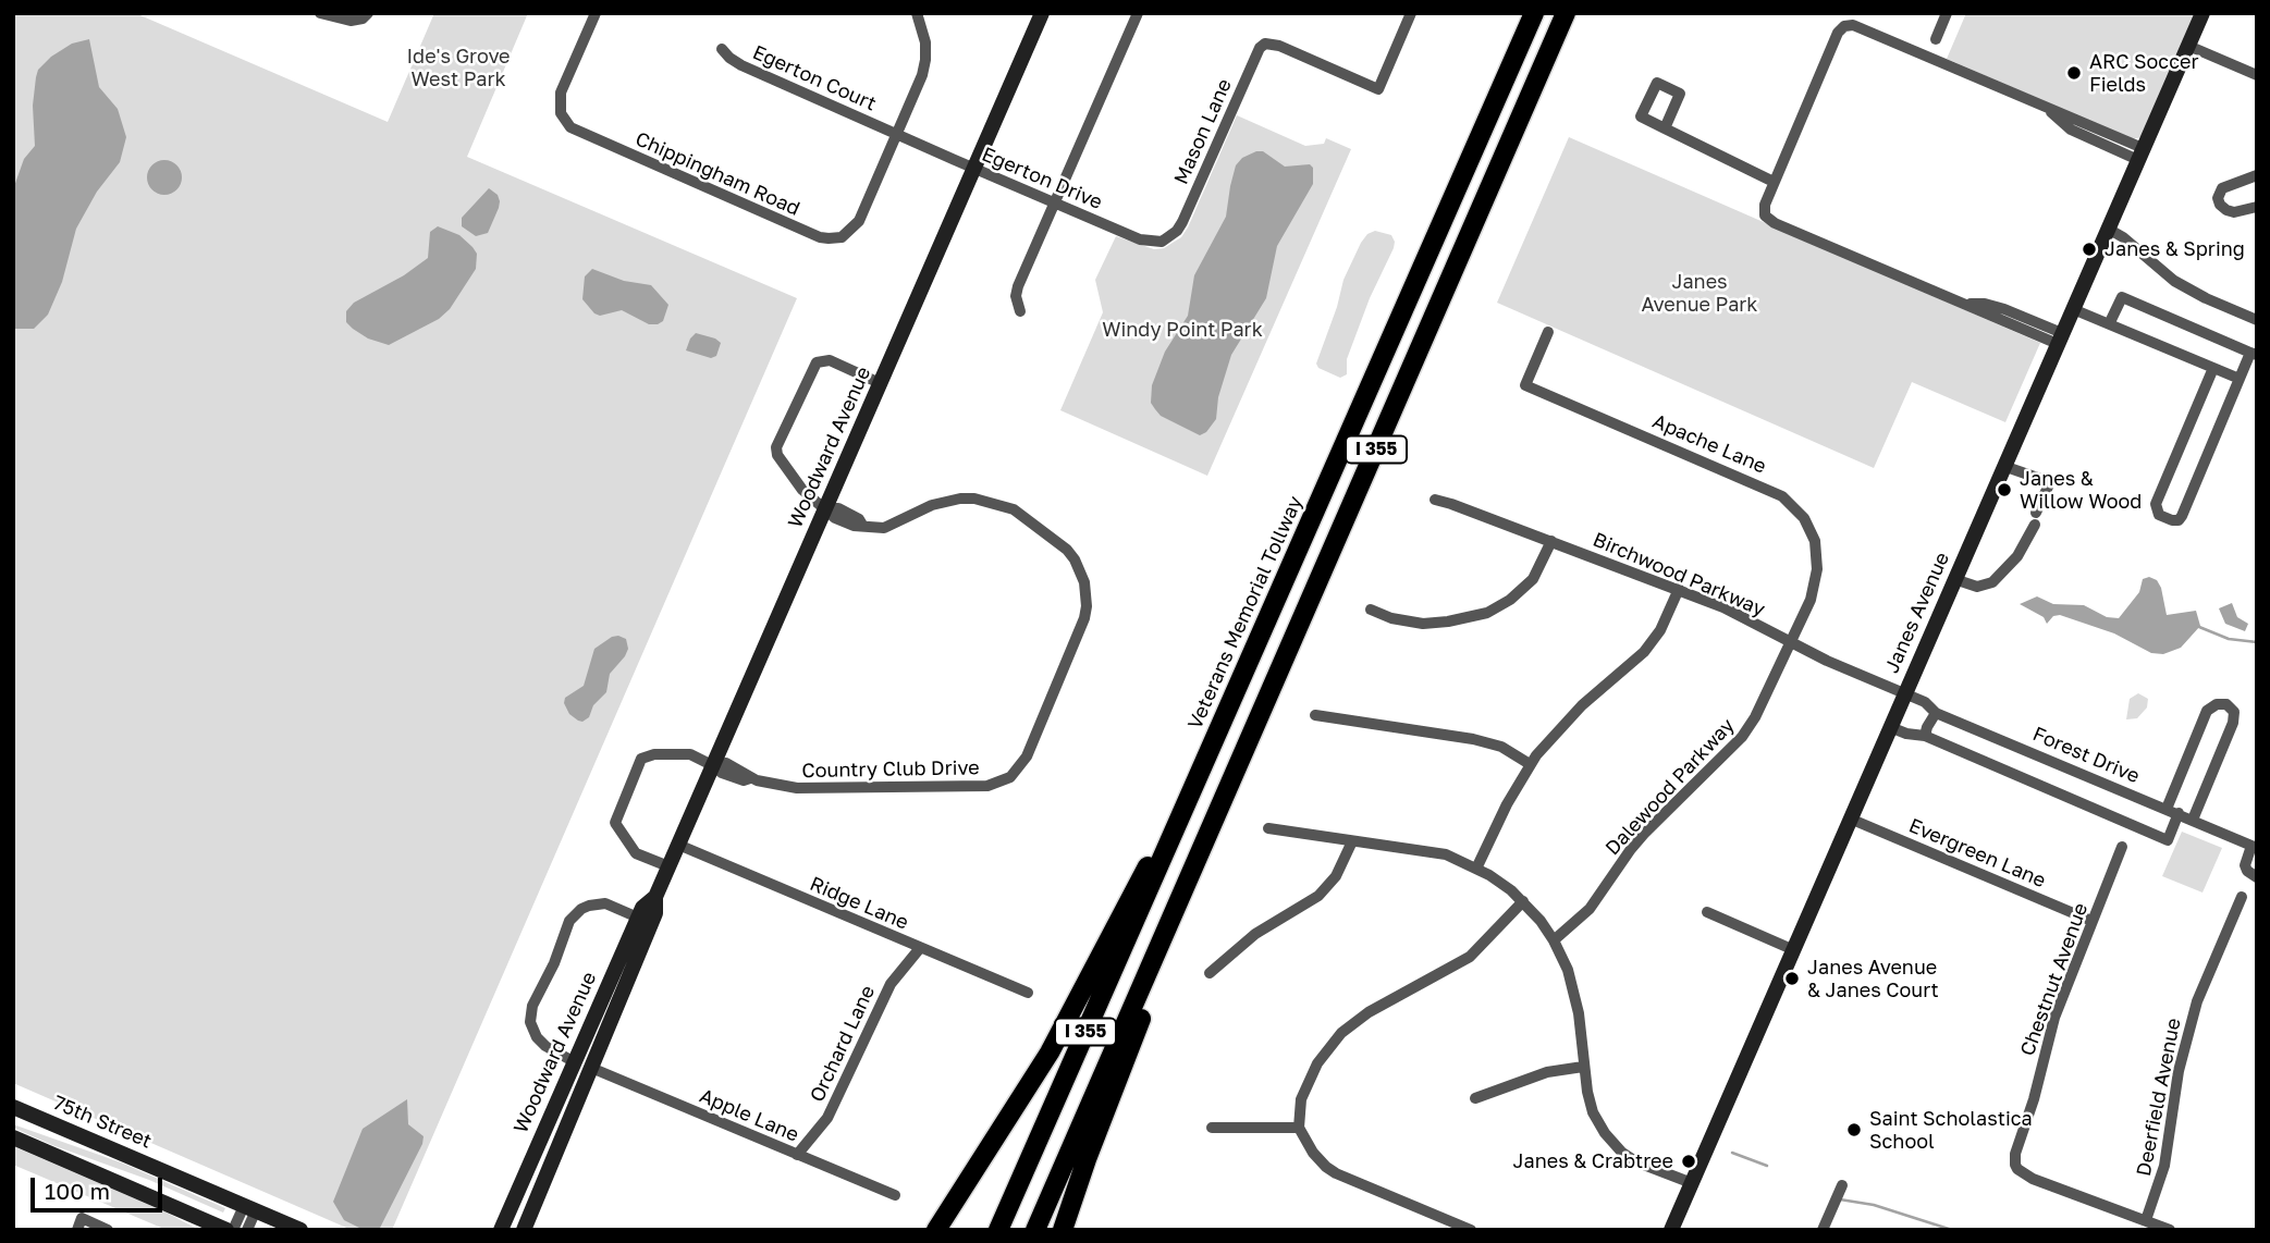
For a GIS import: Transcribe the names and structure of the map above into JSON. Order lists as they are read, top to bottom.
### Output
{
  "streets": {
    "highway": ["I 355", "Veterans Memorial Tollway"],
    "main road": ["Woodward Avenue", "Janes Avenue", "75th Street"],
    "street": [
      "Egerton Court",
      "Mason Lane",
      "Chippingham Road",
      "Egerton Drive",
      "Apache Lane",
      "Birchwood Parkway",
      "Forest Drive",
      "Country Club Drive",
      "Dalewood Parkway",
      "Evergreen Lane",
      "Ridge Lane",
      "Chestnut Avenue",
      "Orchard Lane",
      "Deerfield Avenue",
      "Apple Lane"
    ]
  },
  "crossings": [
    ["Egerton Court", "Chippingham Road"],
    ["Egerton Court", "Egerton Drive"],
    ["Mason Lane", "Egerton Drive"],
    ["Chippingham Road", "Egerton Drive"],
    ["Egerton Drive", "Woodward Avenue"],
    ["Apache Lane", "Birchwood Parkway"],
    ["Apache Lane", "Dalewood Parkway"],
    ["Woodward Avenue", "Country Club Drive"],
    ["Woodward Avenue", "Ridge Lane"],
    ["Woodward Avenue", "Apple Lane"],
    ["Birchwood Parkway", "Janes Avenue"],
    ["Birchwood Parkway", "Forest Drive"],
    ["Birchwood Parkway", "Dalewood Parkway"],
    ["Janes Avenue", "Forest Drive"],
    ["Janes Avenue", "Evergreen Lane"],
    ["Evergreen Lane", "Chestnut Avenue"],
    ["Ridge Lane", "Orchard Lane"],
    ["Chestnut Avenue", "Deerfield Avenue"],
    ["Orchard Lane", "Apple Lane"]
  ],
  "parks": ["Ide's Grove West Park", "Janes Avenue Park", "Windy Point Park"],
  "places": [
    "ARC Soccer Fields",
    "Janes & Spring",
    "Janes & Willow Wood",
    "Janes Avenue & Janes Court",
    "Saint Scholastica School",
    "Janes & Crabtree"
  ],
  "scale_bar": "100 m"
}
